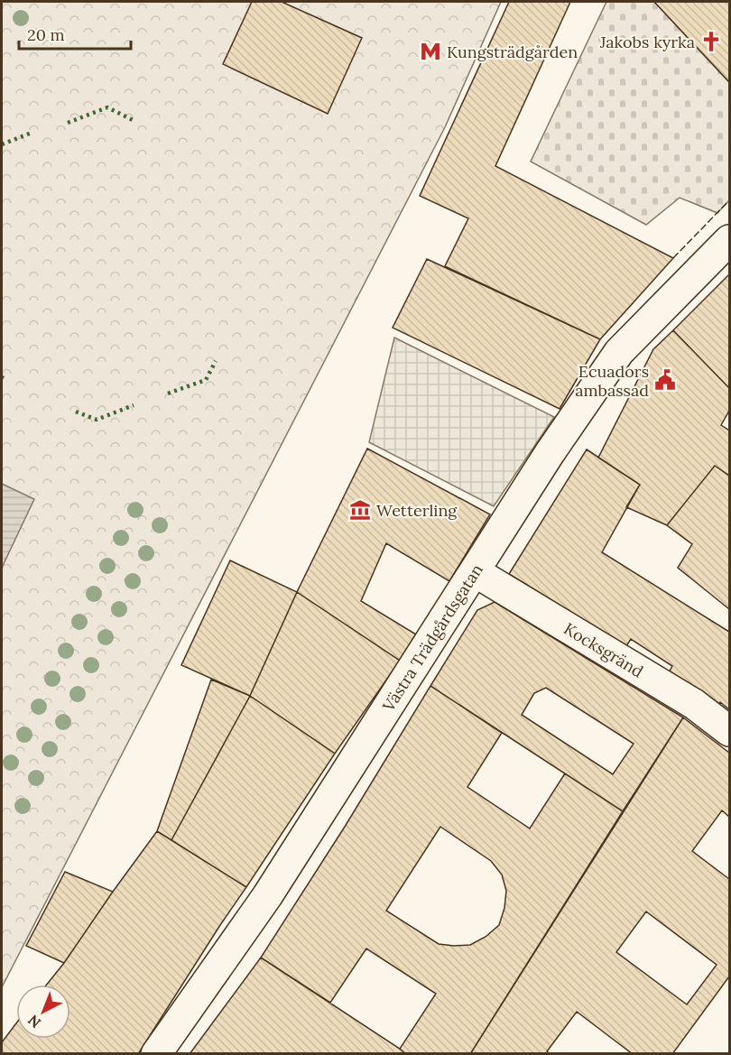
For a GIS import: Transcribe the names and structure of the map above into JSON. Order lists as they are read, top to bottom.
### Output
{
  "streets": {
    "street": ["Västra Trädgårdsgatan", "Kocksgränd"]
  },
  "crossings": [
    ["Västra Trädgårdsgatan", "Kocksgränd"]
  ],
  "places": {
    "church": ["Jakobs kyrka"],
    "metro station": ["Kungsträdgården"],
    "public building": ["Ecuadors ambassad"],
    "museum": ["Wetterling"]
  },
  "scale_bar": "20 m",
  "north": "bottom left"
}
